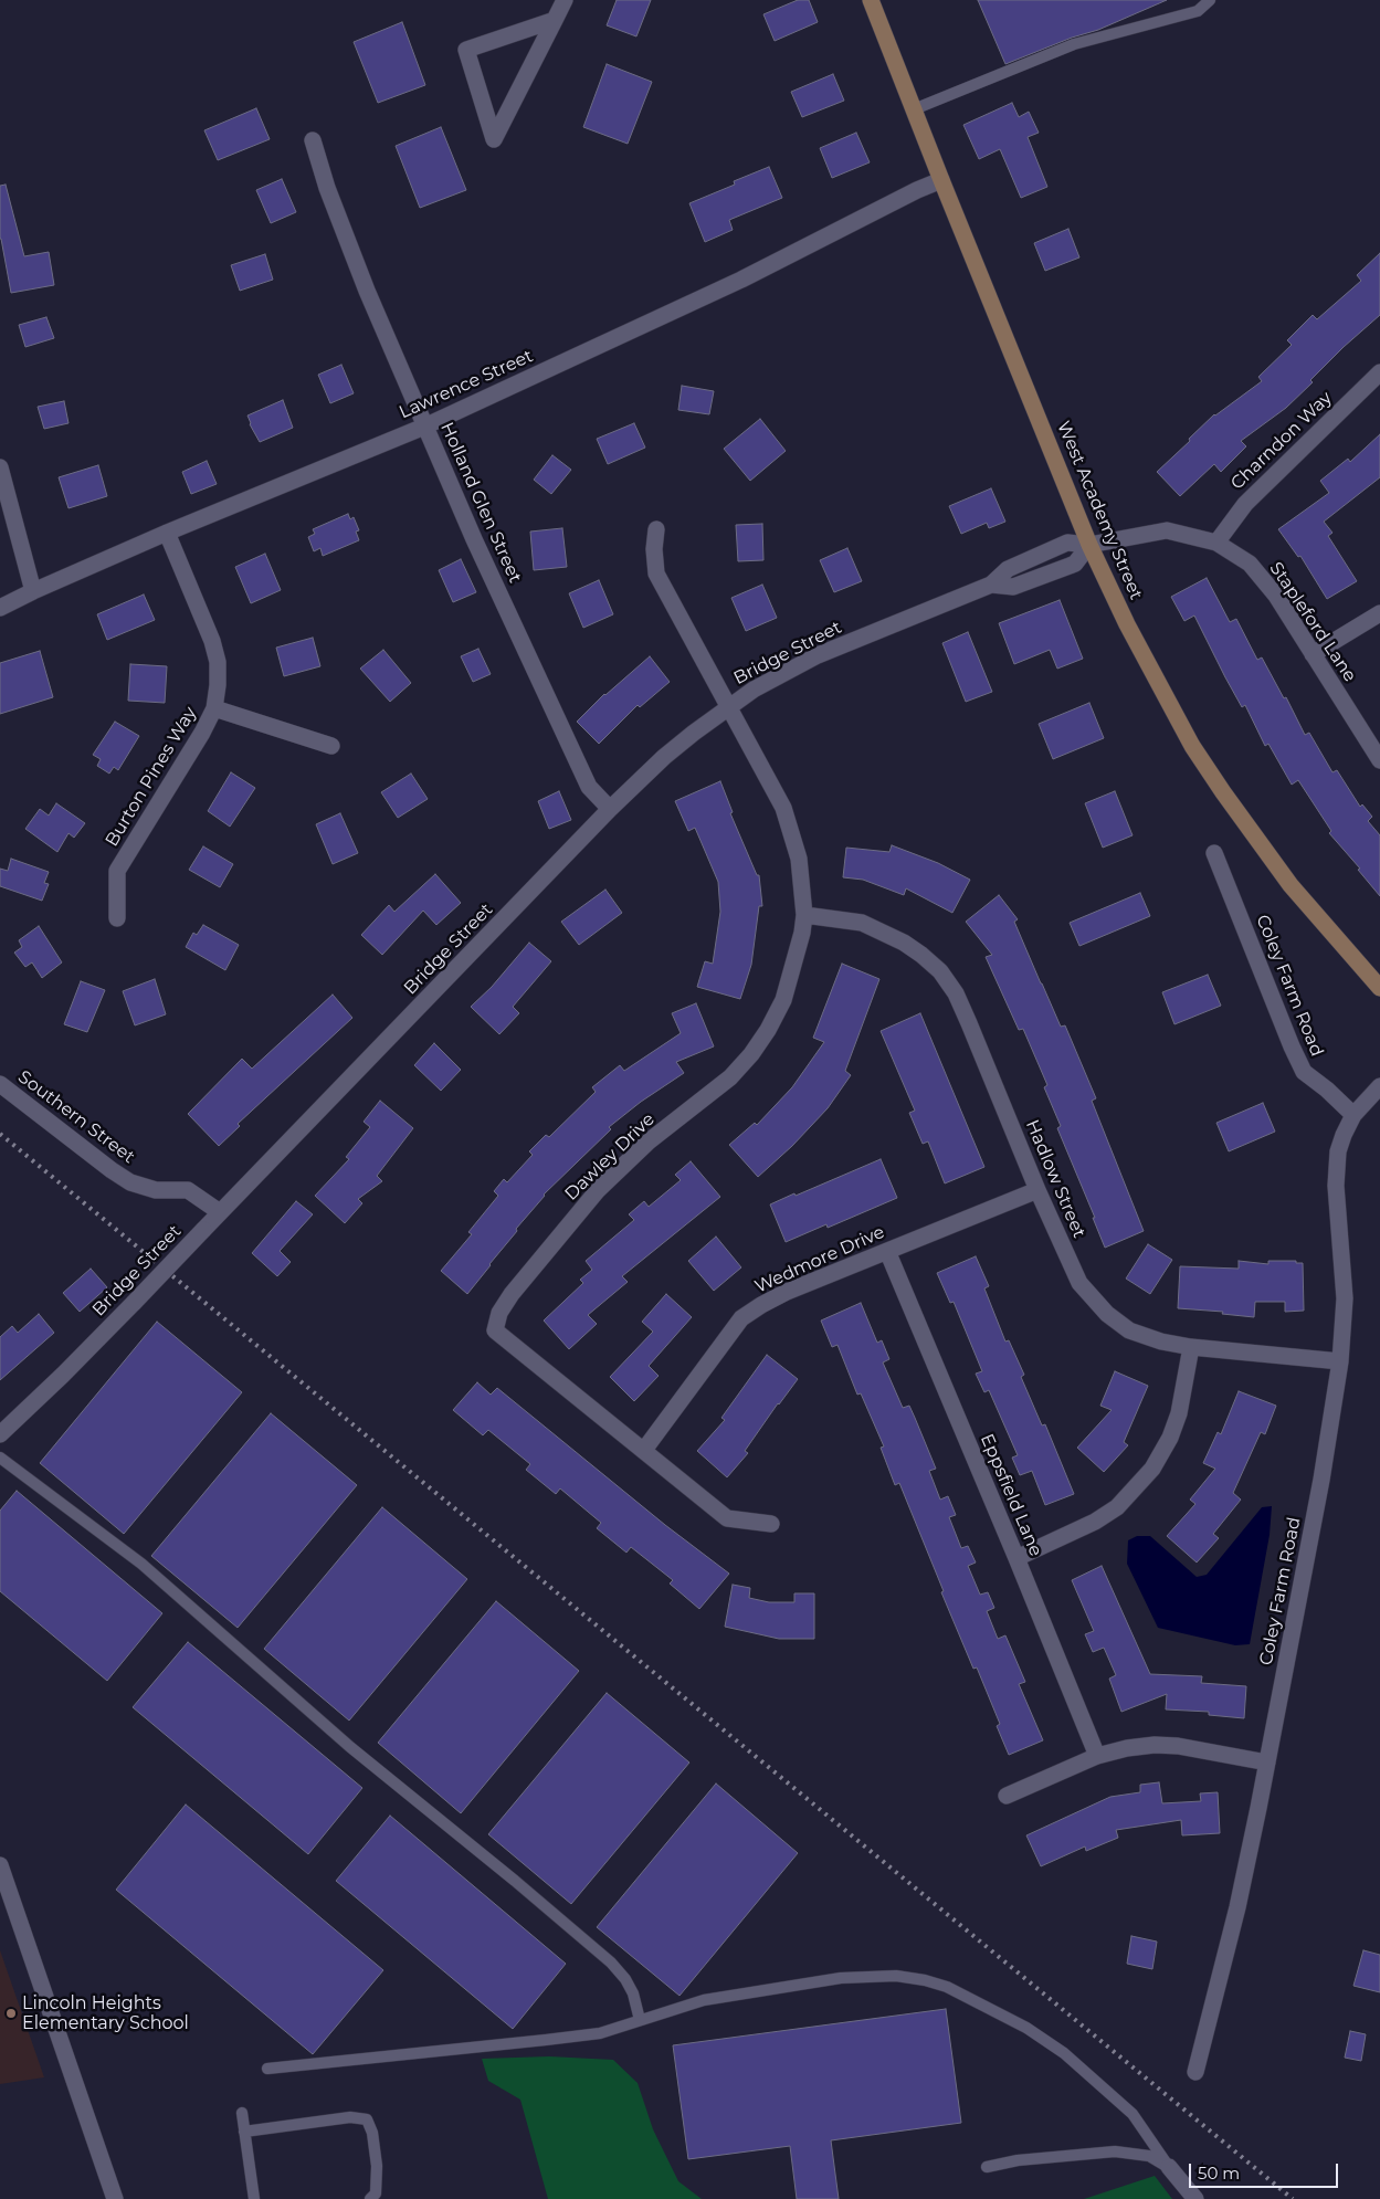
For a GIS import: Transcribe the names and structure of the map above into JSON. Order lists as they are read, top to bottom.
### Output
{
  "streets": {
    "main road": ["West Academy Street"],
    "street": [
      "Lawrence Street",
      "Charndon Way",
      "Holland Glen Street",
      "Stapleford Lane",
      "Bridge Street",
      "Burton Pines Way",
      "Coley Farm Road",
      "Southern Street",
      "Dawley Drive",
      "Hadlow Street",
      "Wedmore Drive",
      "Eppsfield Lane"
    ]
  },
  "crossings": [
    ["Lawrence Street", "Holland Glen Street"],
    ["Lawrence Street", "West Academy Street"],
    ["Lawrence Street", "Burton Pines Way"],
    ["Charndon Way", "Stapleford Lane"],
    ["Holland Glen Street", "Bridge Street"],
    ["West Academy Street", "Stapleford Lane"],
    ["West Academy Street", "Bridge Street"],
    ["Stapleford Lane", "Bridge Street"],
    ["Bridge Street", "Southern Street"],
    ["Bridge Street", "Dawley Drive"],
    ["Coley Farm Road", "Hadlow Street"],
    ["Dawley Drive", "Hadlow Street"],
    ["Dawley Drive", "Wedmore Drive"],
    ["Hadlow Street", "Wedmore Drive"],
    ["Wedmore Drive", "Eppsfield Lane"]
  ],
  "places": ["Lincoln Heights Elementary School"],
  "scale_bar": "50 m"
}
